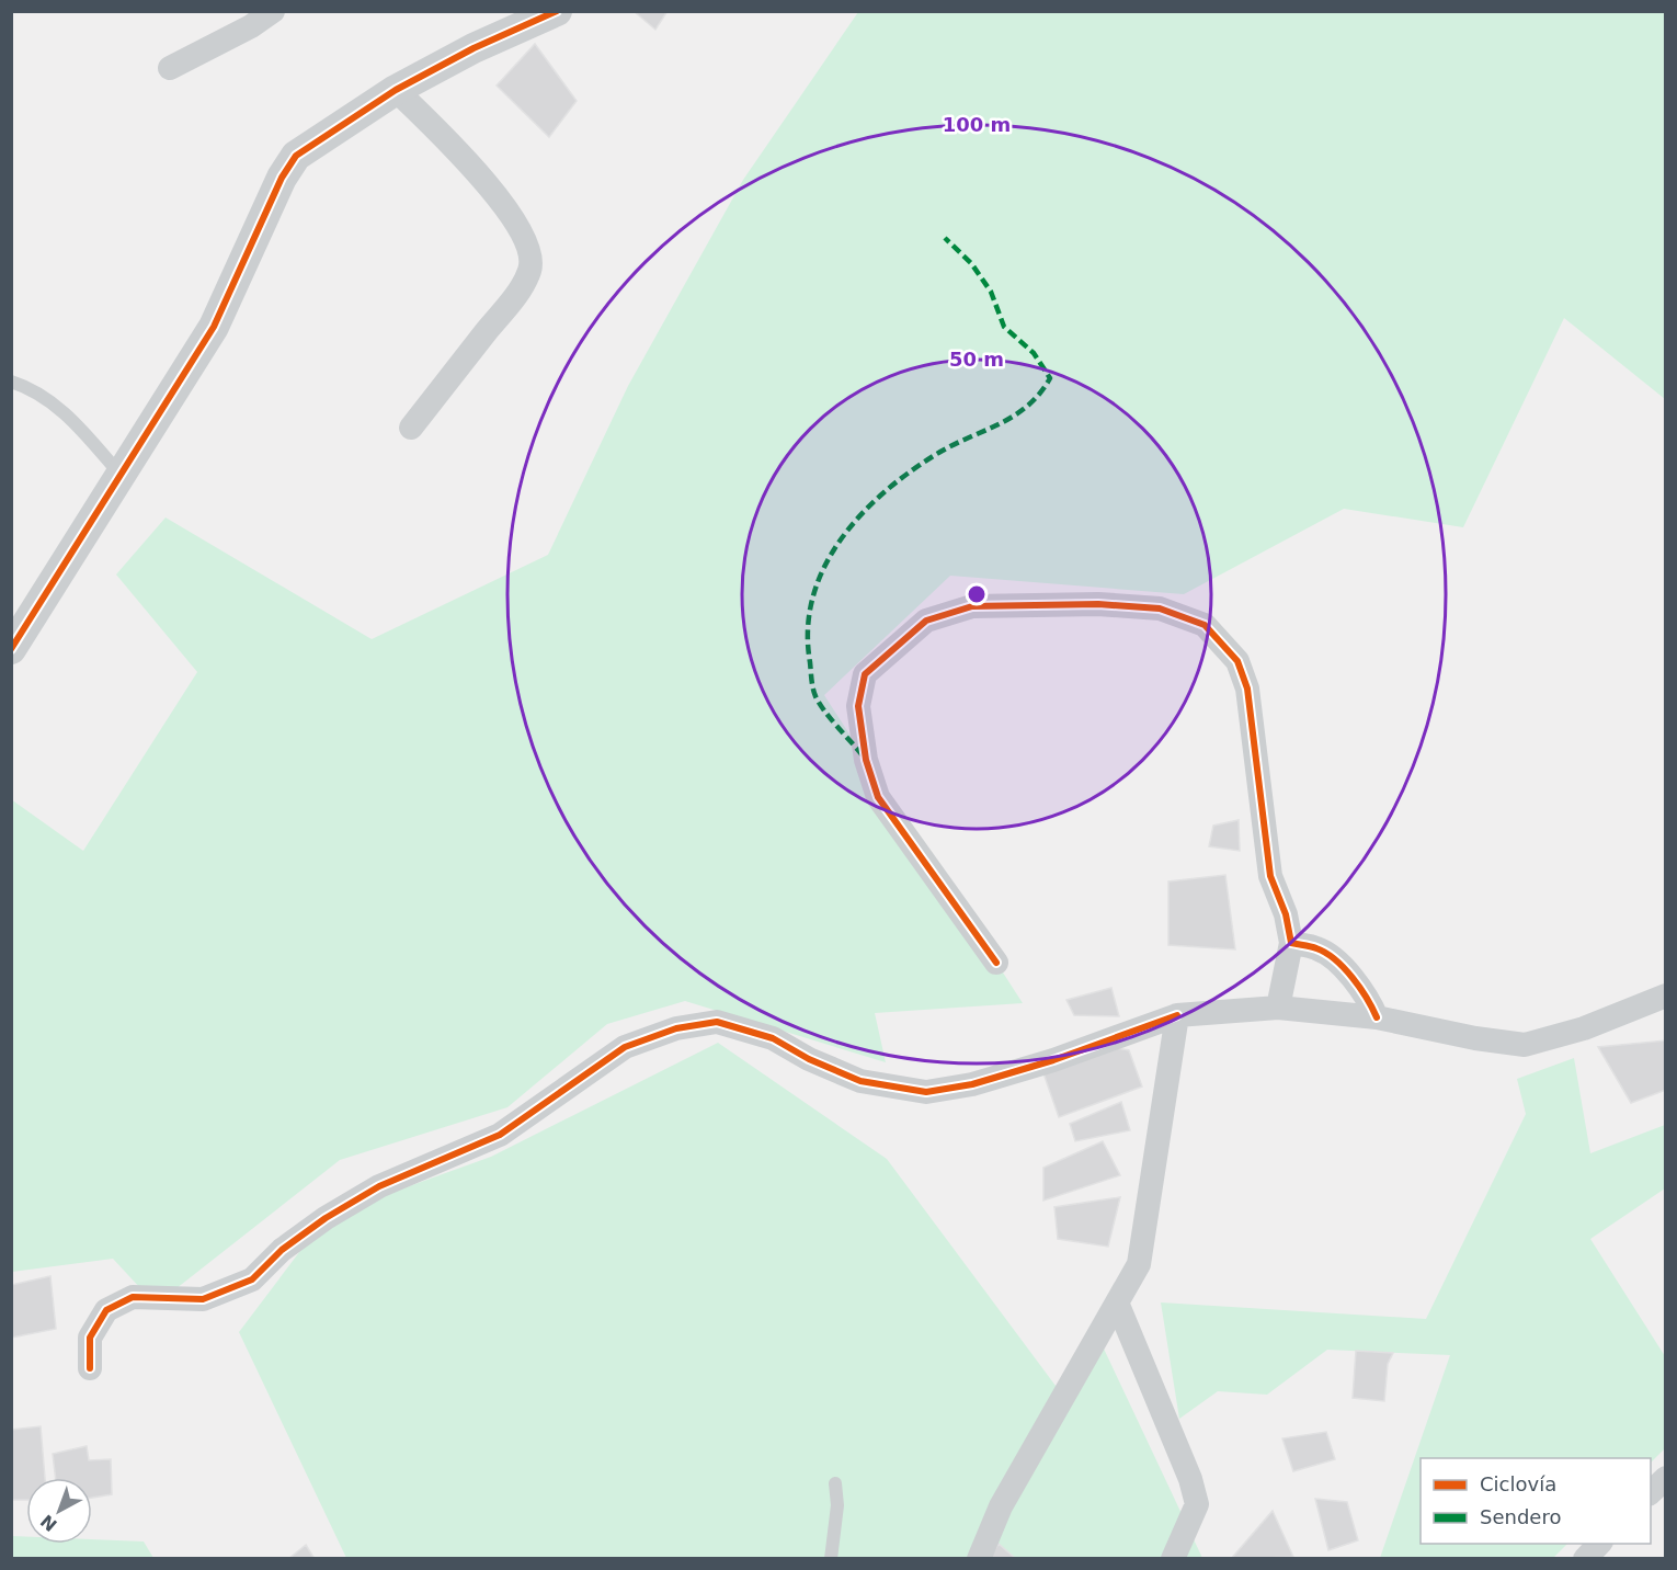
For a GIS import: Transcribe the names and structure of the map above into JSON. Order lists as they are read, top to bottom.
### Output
{
  "legend": ["Ciclovía", "Sendero"],
  "north": "bottom left",
  "rings": ["100 m", "50 m"]
}
